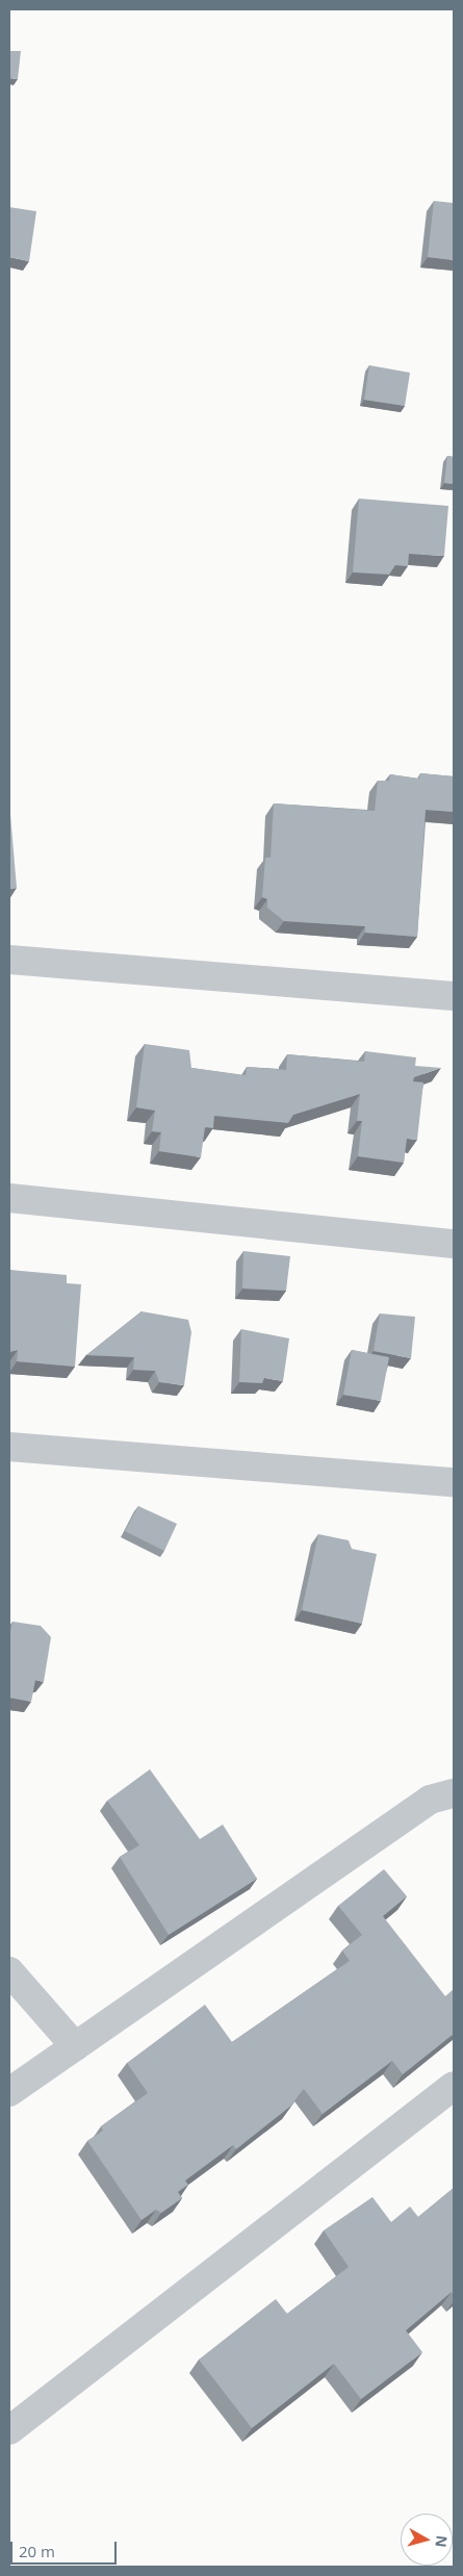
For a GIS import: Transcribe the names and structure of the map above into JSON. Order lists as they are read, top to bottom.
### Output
{
  "scale_bar": "20 m",
  "north": "right"
}
